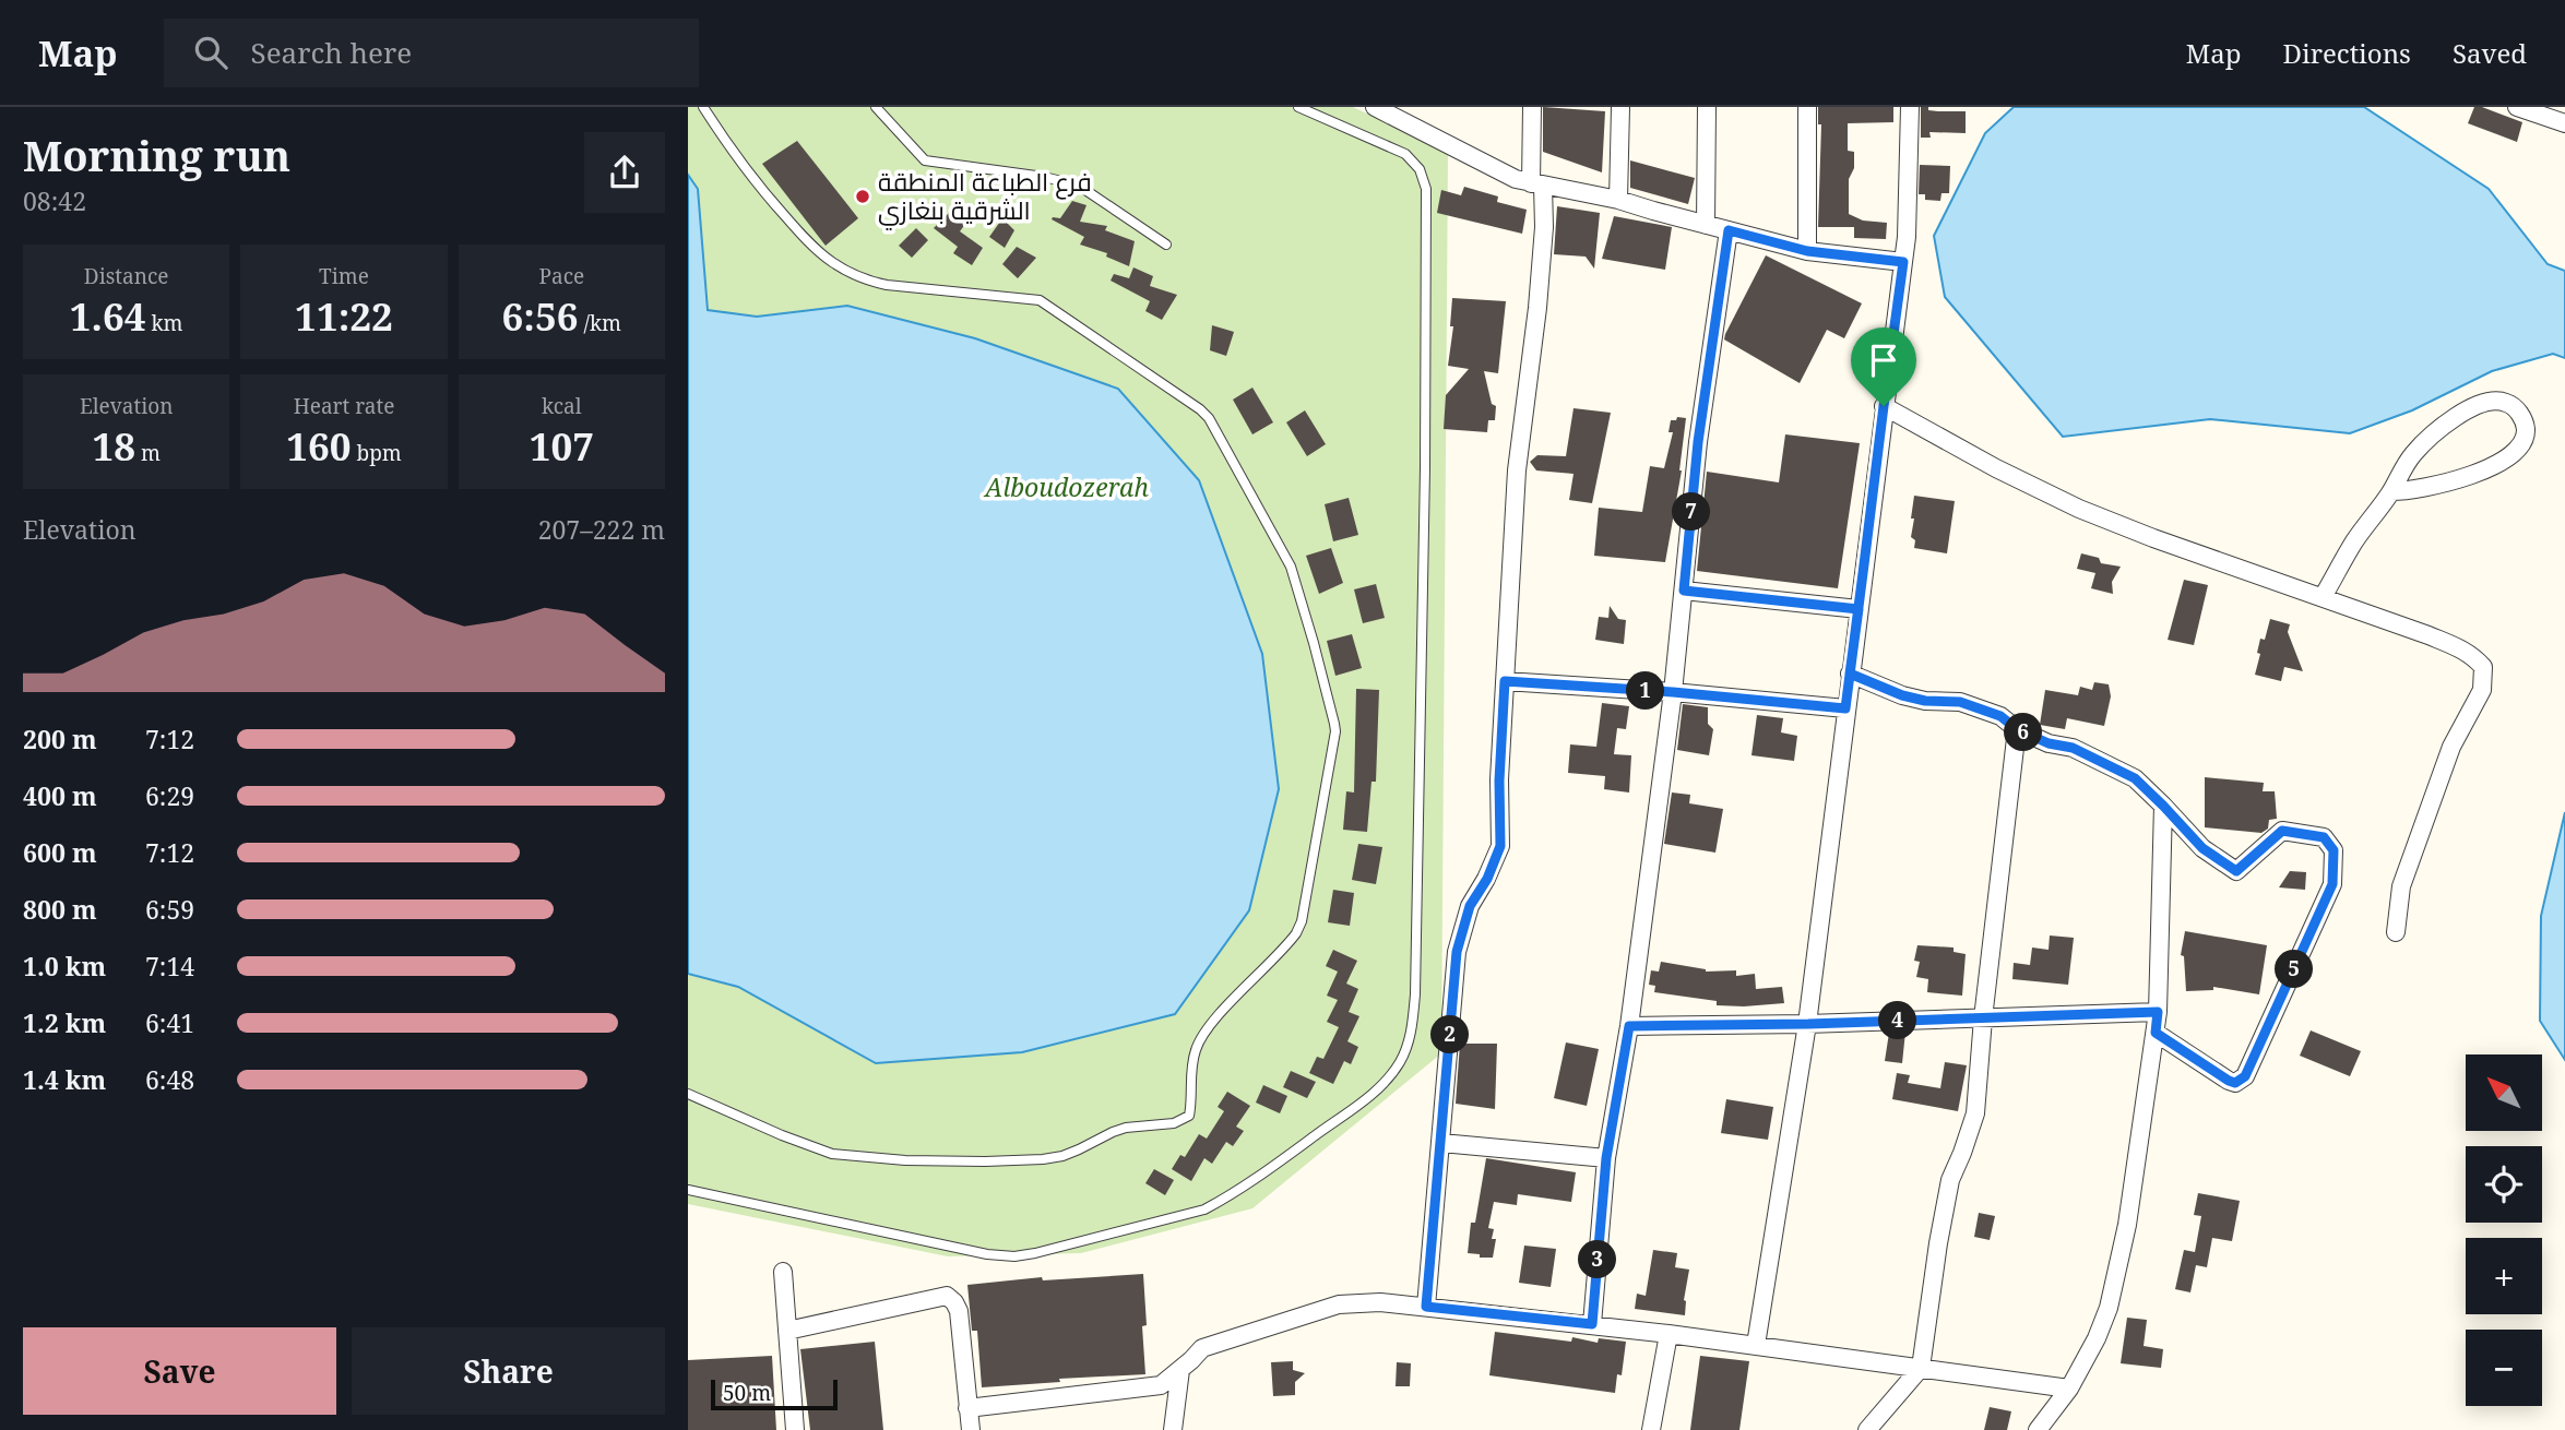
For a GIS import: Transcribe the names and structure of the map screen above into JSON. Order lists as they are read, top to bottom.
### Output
{
  "parks": ["Alboudozerah"],
  "places": ["فرع الطباعة المنطقة الشرقية بنغازي"],
  "scale_bar": "50 m",
  "north": "top left",
  "page": {
    "header": "Map",
    "search": "Search here",
    "nav": ["Map", "Directions", "Saved"],
    "heading": ["Morning run", "08:42"],
    "stats": [
      ["Distance", "1.64 km"],
      ["Time", "11:22"],
      ["Pace", "6:56 /km"],
      ["Elevation", "18 m"],
      ["Heart rate", "160 bpm"],
      ["kcal", "107"]
    ],
    "pins": [
      "7",
      "1",
      "6",
      "5",
      "4",
      "2",
      "3"
    ],
    "chart": ["Elevation", "207–222 m"],
    "list": [
      {
        "name": "200 m",
        "note": "7:12"
      },
      {
        "name": "400 m",
        "note": "6:29"
      },
      {
        "name": "600 m",
        "note": "7:12"
      },
      {
        "name": "800 m",
        "note": "6:59"
      },
      {
        "name": "1.0 km",
        "note": "7:14"
      },
      {
        "name": "1.2 km",
        "note": "6:41"
      },
      {
        "name": "1.4 km",
        "note": "6:48"
      }
    ],
    "map_buttons": ["+", "−"],
    "buttons": ["Save", "Share"],
    "scale": "50 m"
  }
}
